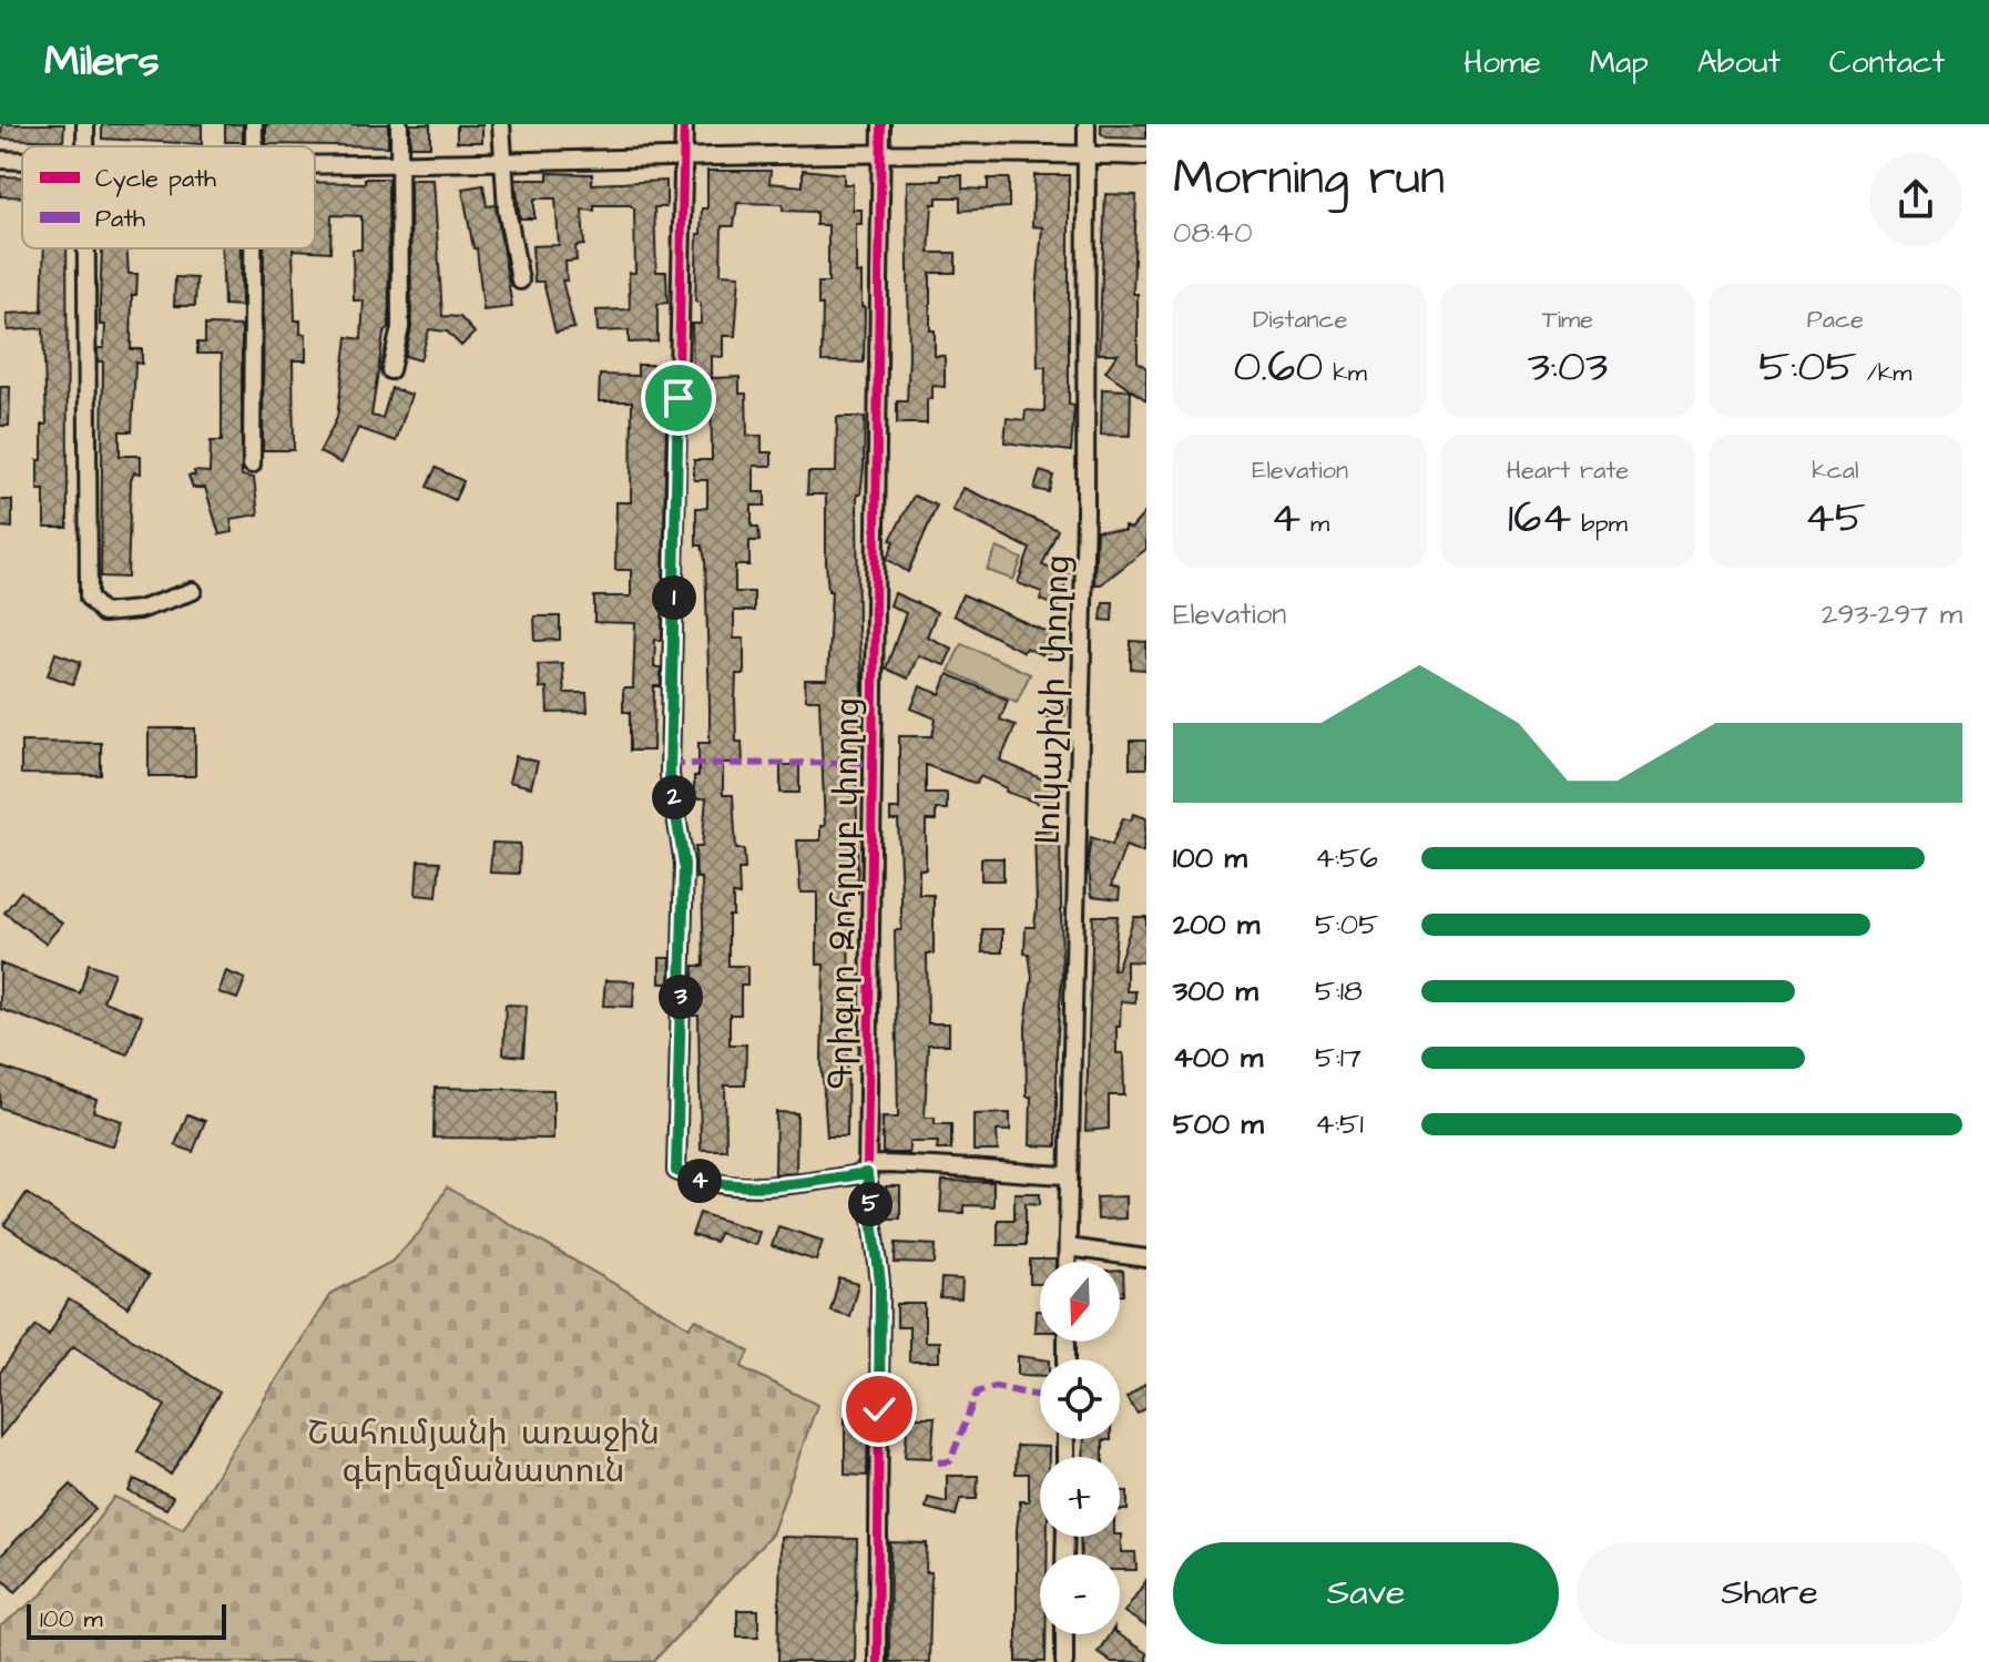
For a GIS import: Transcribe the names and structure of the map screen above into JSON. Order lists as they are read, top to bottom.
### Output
{
  "streets": {
    "street": ["Լուկաշինի փողոց", "Գրիգոր Զոհրաբ փողոց"]
  },
  "parks": ["Շահումյանի առաջին գերեզմանատուն"],
  "legend": ["Cycle path", "Path"],
  "scale_bar": "100 m",
  "north": "bottom",
  "page": {
    "header": "Milers",
    "nav": [
      "Home",
      "Map",
      "About",
      "Contact"
    ],
    "heading": ["Morning run", "08:40"],
    "stats": [
      ["Distance", "0.60 km"],
      ["Time", "3:03"],
      ["Pace", "5:05 /km"],
      ["Elevation", "4 m"],
      ["Heart rate", "164 bpm"],
      ["kcal", "45"]
    ],
    "pins": [
      "1",
      "2",
      "3",
      "4",
      "5"
    ],
    "chart": ["Elevation", "293–297 m"],
    "list": [
      {
        "name": "100 m",
        "note": "4:56"
      },
      {
        "name": "200 m",
        "note": "5:05"
      },
      {
        "name": "300 m",
        "note": "5:18"
      },
      {
        "name": "400 m",
        "note": "5:17"
      },
      {
        "name": "500 m",
        "note": "4:51"
      }
    ],
    "map_buttons": ["+", "−"],
    "buttons": ["Save", "Share"],
    "scale": "100 m"
  }
}
